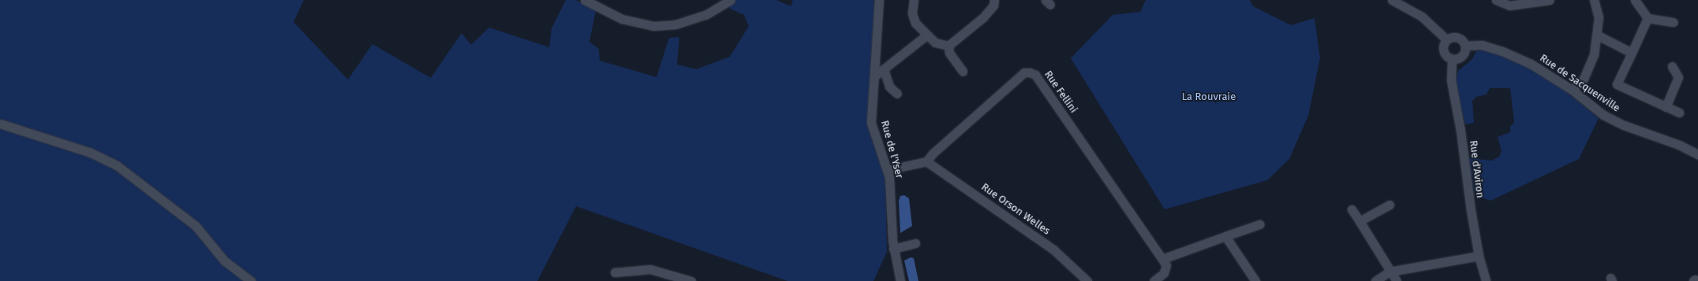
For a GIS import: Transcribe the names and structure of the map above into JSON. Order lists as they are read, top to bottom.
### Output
{
  "streets": {
    "street": [
      "Rue de Sacquenville",
      "Rue Fellini",
      "Rue de l'Yser",
      "Rue d'Aviron",
      "Rue Orson Welles"
    ]
  },
  "crossings": [
    ["Rue de Sacquenville", "Rue d'Aviron"],
    ["Rue Fellini", "Rue Orson Welles"]
  ],
  "parks": ["La Rouvraie"]
}
